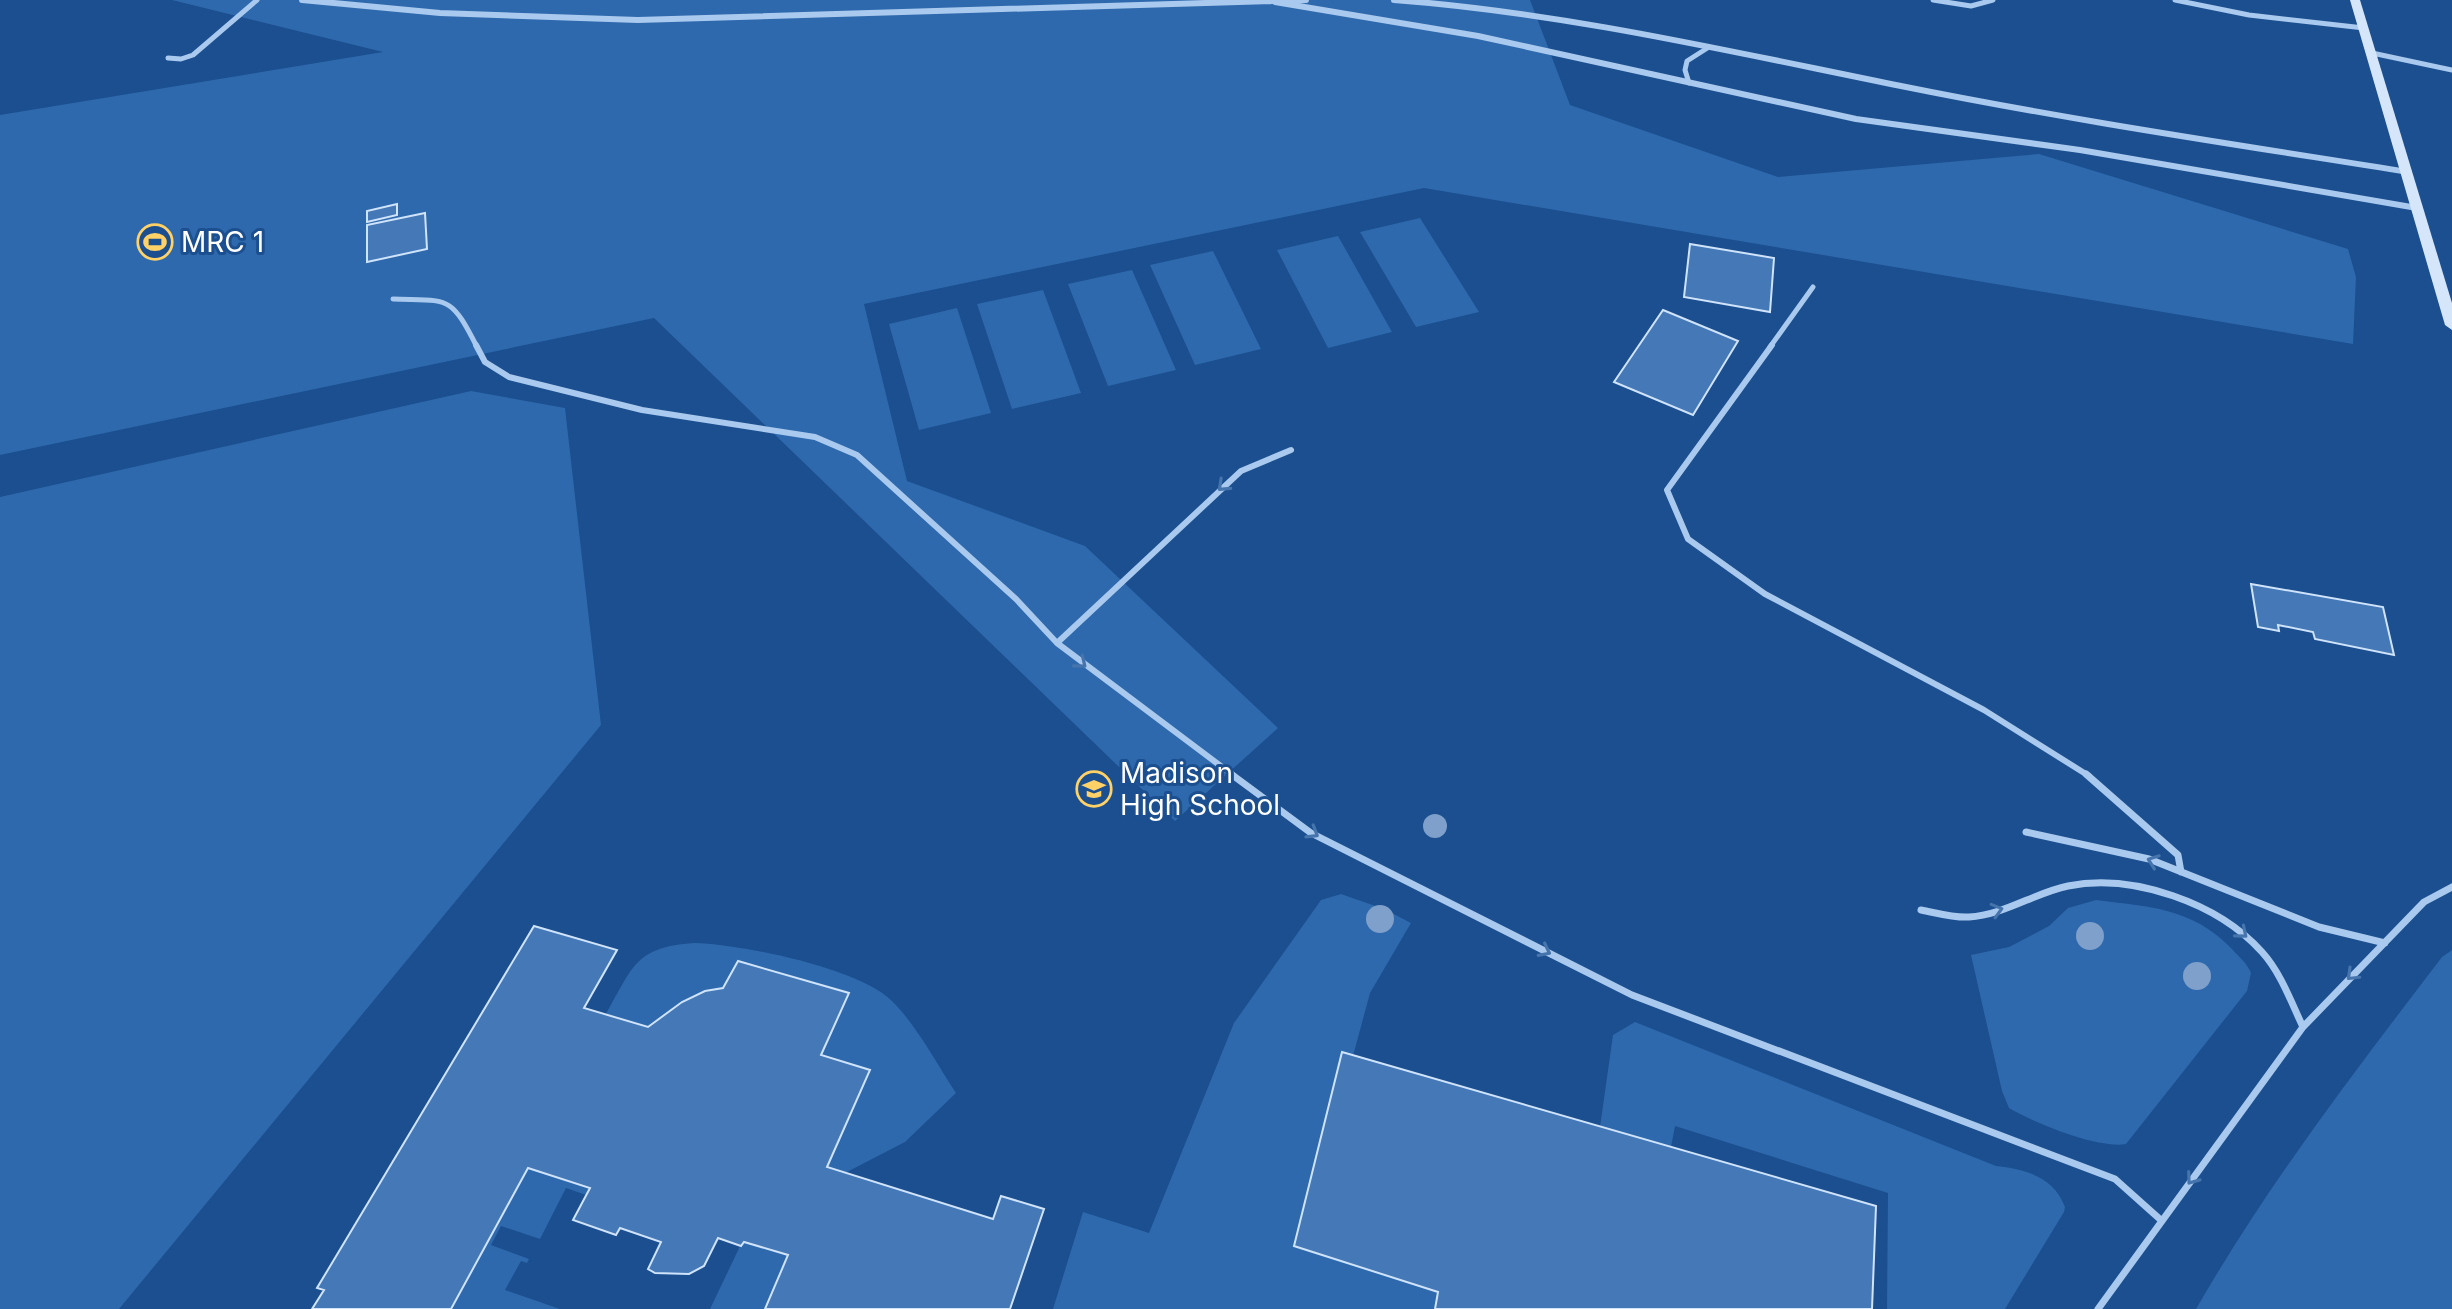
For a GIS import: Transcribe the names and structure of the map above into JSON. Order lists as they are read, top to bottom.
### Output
{
  "places": {
    "sports": ["MRC 1"],
    "school or university": ["Madison High School"]
  }
}
